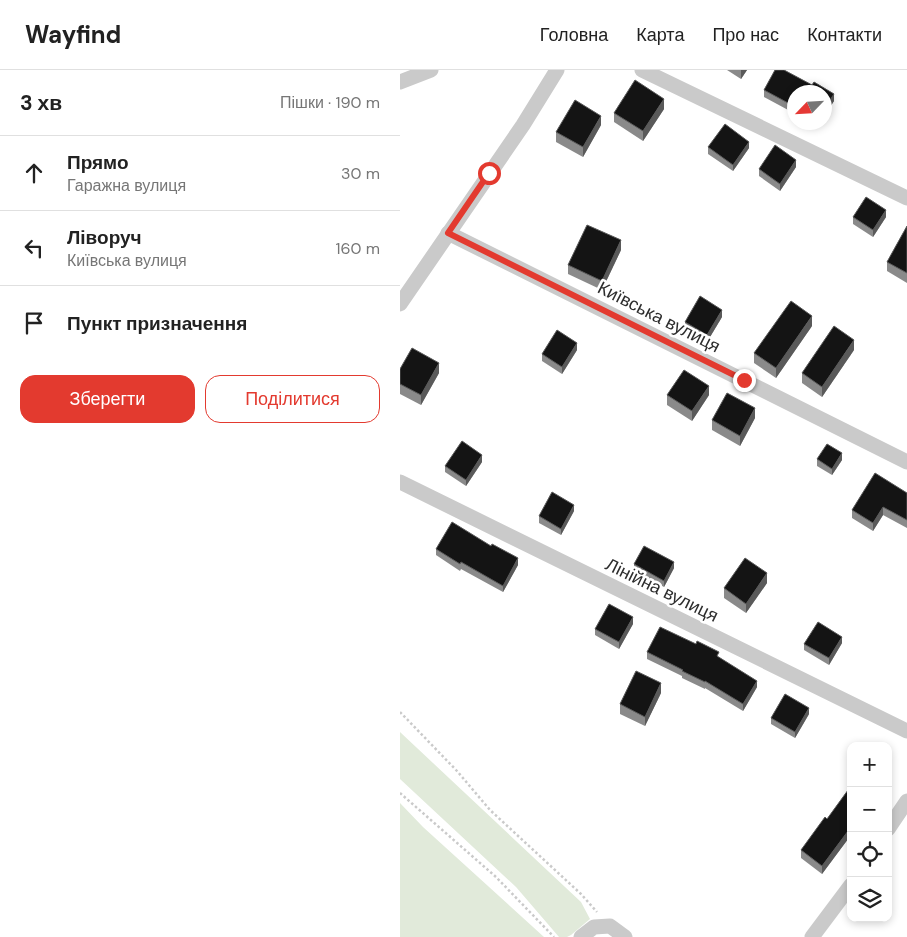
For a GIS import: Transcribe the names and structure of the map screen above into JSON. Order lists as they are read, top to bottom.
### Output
{
  "streets": {
    "street": ["Київська вулиця", "Лінійна вулиця"]
  },
  "north": "bottom left",
  "page": {
    "header": "Wayfind",
    "nav": [
      "Головна",
      "Карта",
      "Про нас",
      "Контакти"
    ],
    "heading": ["3 хв", "Пішки · 190 m"],
    "list": [
      ["Прямо", "Гаражна вулиця", "30 m"],
      ["Ліворуч", "Київська вулиця", "160 m"],
      "Пункт призначення"
    ],
    "buttons": ["Зберегти", "Поділитися"],
    "map_buttons": ["+", "−"]
  }
}
